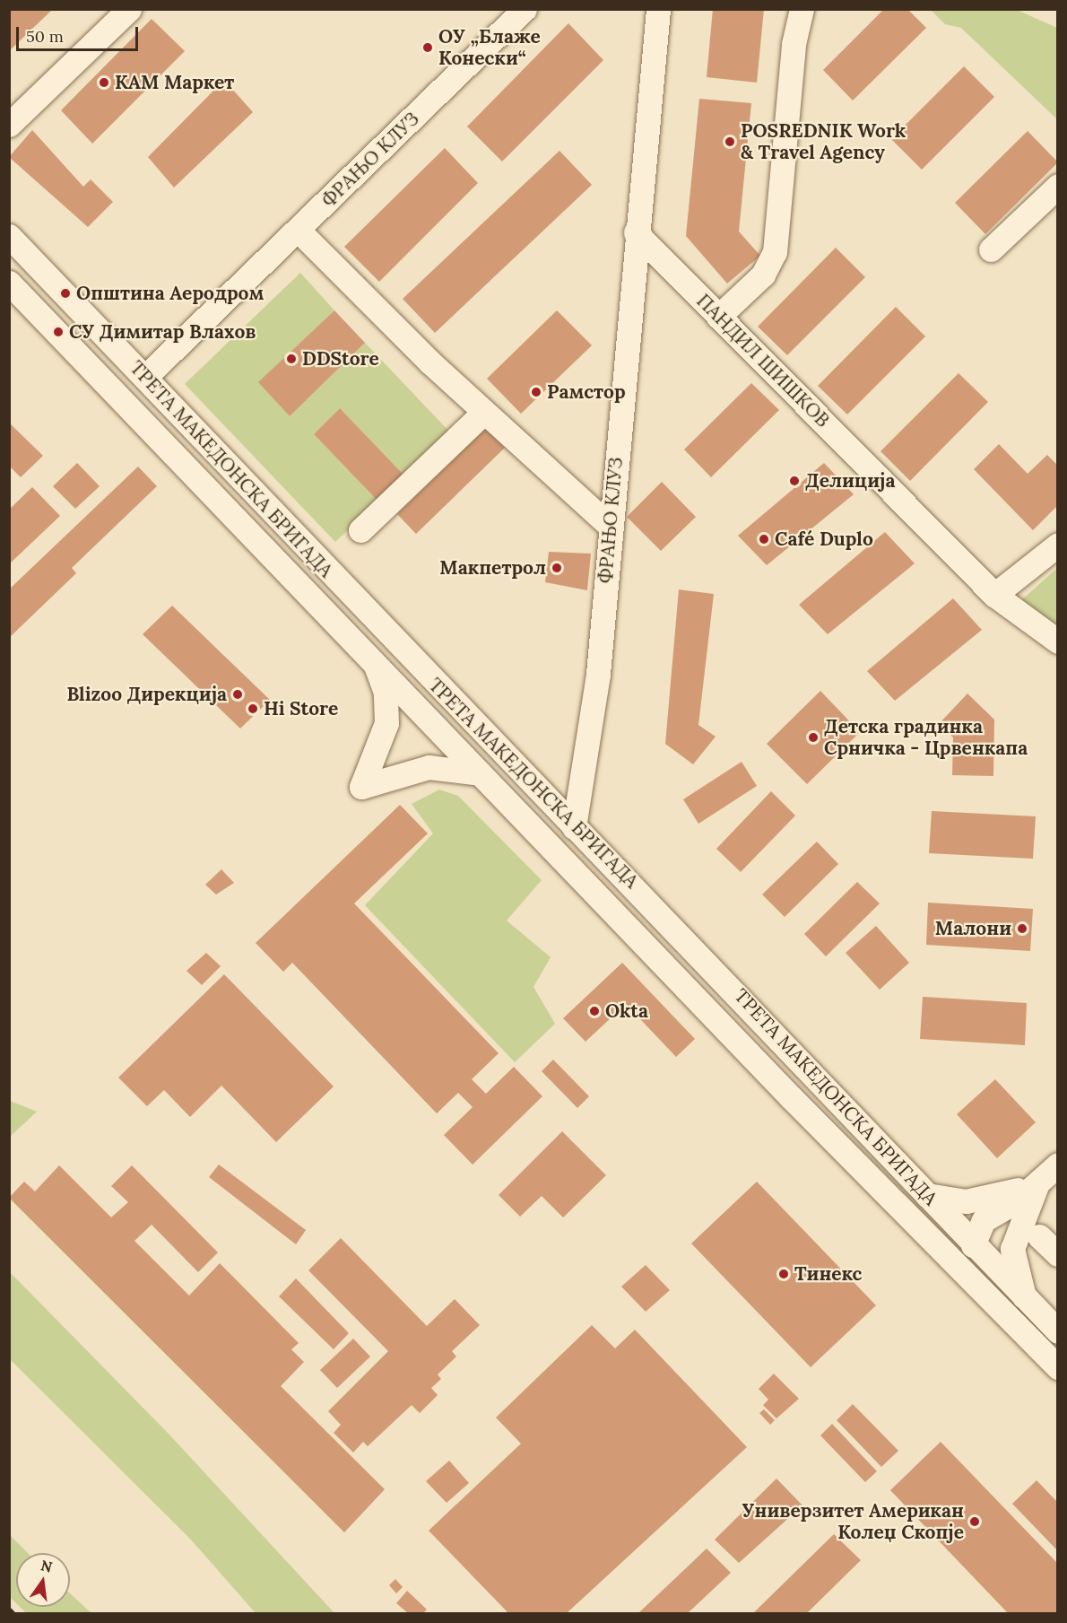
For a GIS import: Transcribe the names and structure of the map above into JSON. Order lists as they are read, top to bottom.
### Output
{
  "streets": {
    "street": ["ФРАЊО КЛУЗ", "ПАНДИЛ ШИШКОВ", "ТРЕТА МАКЕДОНСКА БРИГАДА"]
  },
  "crossings": [
    ["ФРАЊО КЛУЗ", "ПАНДИЛ ШИШКОВ"],
    ["ФРАЊО КЛУЗ", "ТРЕТА МАКЕДОНСКА БРИГАДА"]
  ],
  "places": [
    "ОУ „Блаже Конески“",
    "КАМ Маркет",
    "POSREDNIK Work & Travel Agency",
    "Општина Аеродром",
    "СУ Димитар Влахов",
    "DDStore",
    "Рамстор",
    "Делиција",
    "Café Duplo",
    "Макпетрол",
    "Blizoo Дирекција",
    "Hi Store",
    "Детска градинка Срничка - Црвенкапа",
    "Малони",
    "Okta",
    "Тинекс",
    "Универзитет Американ Колеџ Скопје"
  ],
  "scale_bar": "50 m",
  "north": "top"
}
